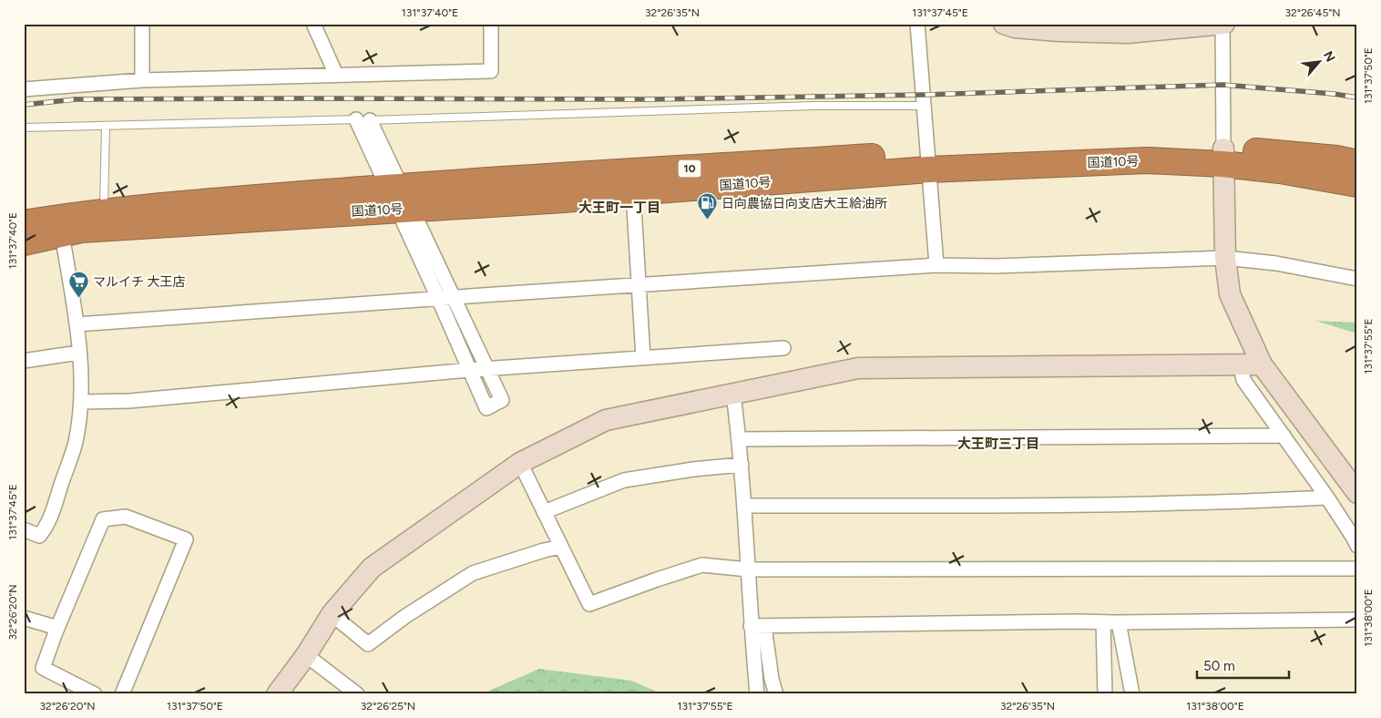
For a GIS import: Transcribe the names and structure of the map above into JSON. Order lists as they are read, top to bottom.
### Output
{
  "streets": {
    "highway": ["国道10号", "10"]
  },
  "districts": ["大王町一丁目", "大王町三丁目"],
  "places": {
    "fuel station": ["日向農協日向支店大王給油所"],
    "supermarket": ["マルイチ 大王店"]
  },
  "scale_bar": "50 m",
  "north": "top right",
  "coordinates": [
    "131°37'40\"E",
    "32°26'35\"N",
    "131°37'45\"E",
    "32°26'45\"N",
    "131°37'50\"E",
    "131°37'55\"E",
    "32°26'20\"N",
    "131°38'00\"E",
    "32°26'25\"N"
  ]
}
